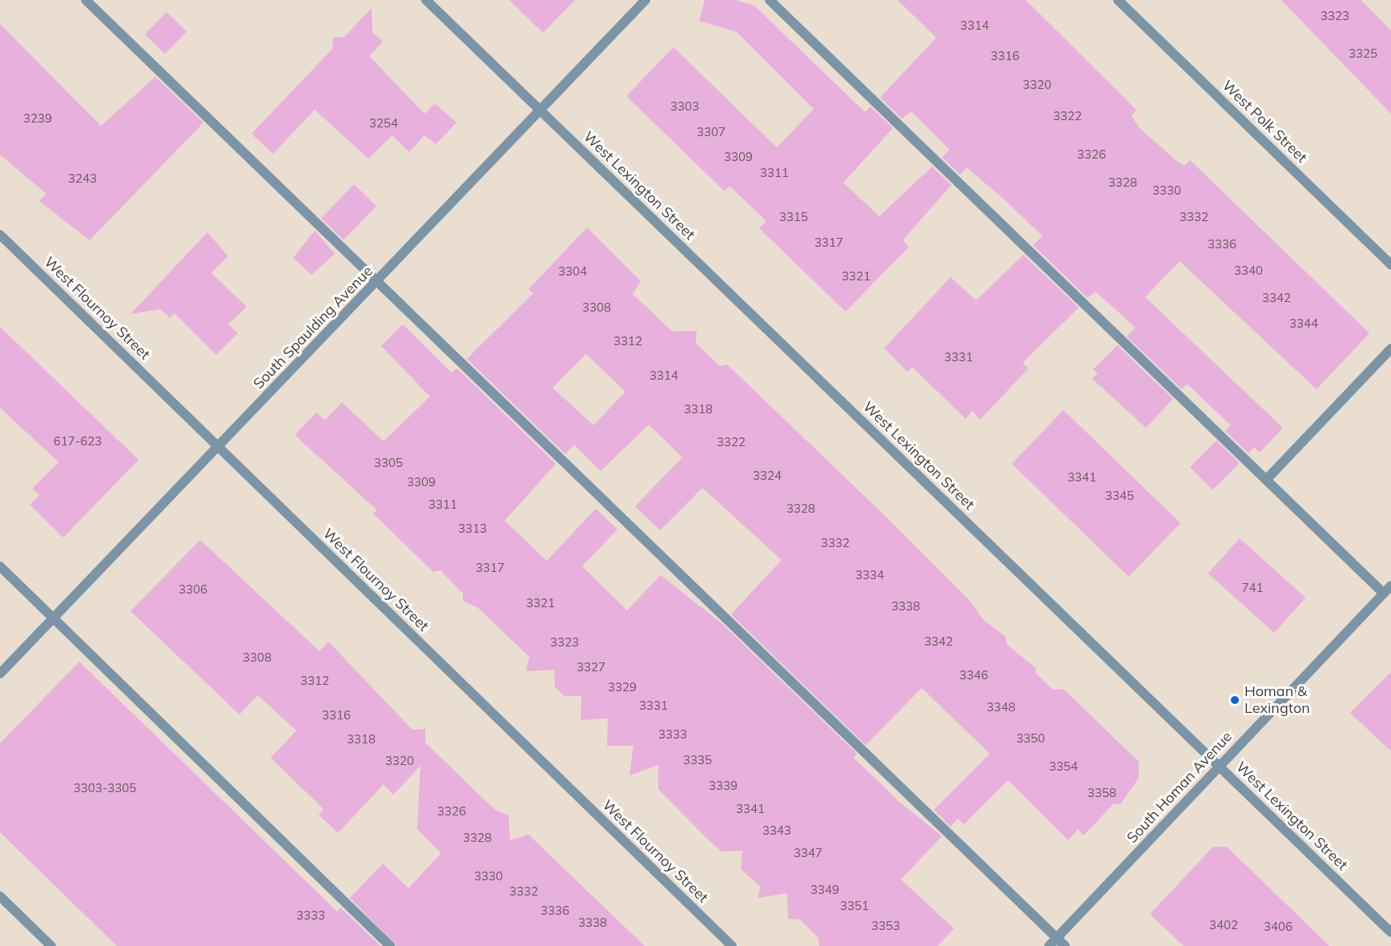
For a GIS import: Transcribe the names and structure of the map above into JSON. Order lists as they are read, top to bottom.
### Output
{
  "streets": {
    "street": [
      "West Polk Street",
      "West Lexington Street",
      "West Flournoy Street",
      "South Spaulding Avenue",
      "South Homan Avenue"
    ]
  },
  "crossings": [
    ["West Lexington Street", "South Spaulding Avenue"],
    ["West Lexington Street", "South Homan Avenue"],
    ["West Flournoy Street", "South Spaulding Avenue"]
  ],
  "places": ["Homan & Lexington"],
  "house_numbers": [
    "3323",
    "3314",
    "3325",
    "3316",
    "3320",
    "3303",
    "3322",
    "3239",
    "3254",
    "3307",
    "3326",
    "3309",
    "3311",
    "3243",
    "3328",
    "3330",
    "3315",
    "3332",
    "3317",
    "3336",
    "3340",
    "3304",
    "3321",
    "3342",
    "3308",
    "3344",
    "3312",
    "3331",
    "3314",
    "3318",
    "617-623",
    "3322",
    "3305",
    "3324",
    "3341",
    "3309",
    "3345",
    "3311",
    "3328",
    "3313",
    "3332",
    "3317",
    "3334",
    "741",
    "3306",
    "3321",
    "3338",
    "3342",
    "3323",
    "3308",
    "3327",
    "3346",
    "3312",
    "3329",
    "3331",
    "3348",
    "3316",
    "3333",
    "3350",
    "3318",
    "3335",
    "3320",
    "3354",
    "3339",
    "3303-3305",
    "3358",
    "3341",
    "3326",
    "3343",
    "3328",
    "3347",
    "3330",
    "3349",
    "3332",
    "3351",
    "3336",
    "3333",
    "3338",
    "3402",
    "3353",
    "3406"
  ]
}
